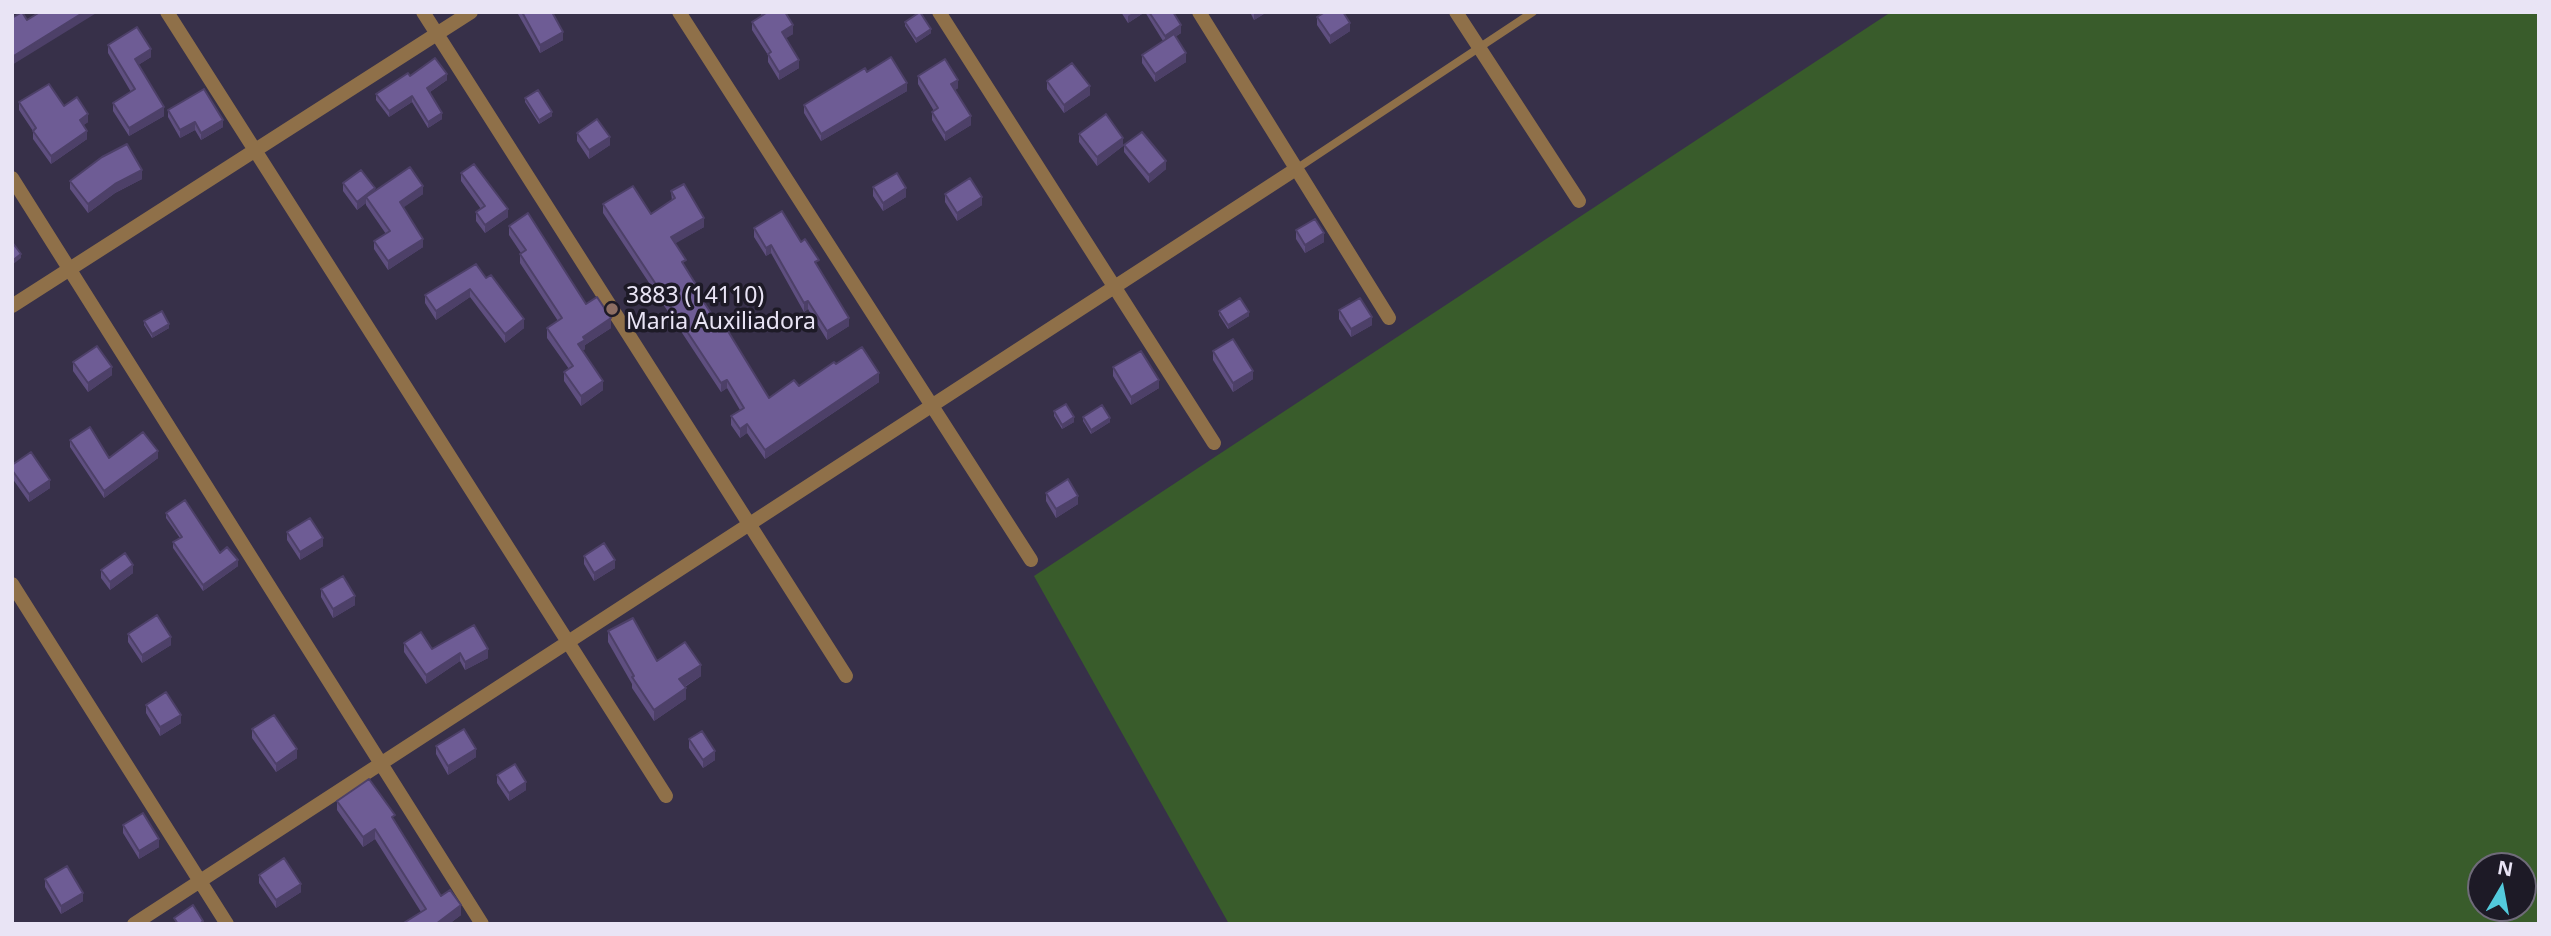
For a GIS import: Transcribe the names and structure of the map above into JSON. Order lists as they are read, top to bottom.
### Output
{
  "places": ["3883 (14110) Maria Auxiliadora"],
  "north": "top"
}
